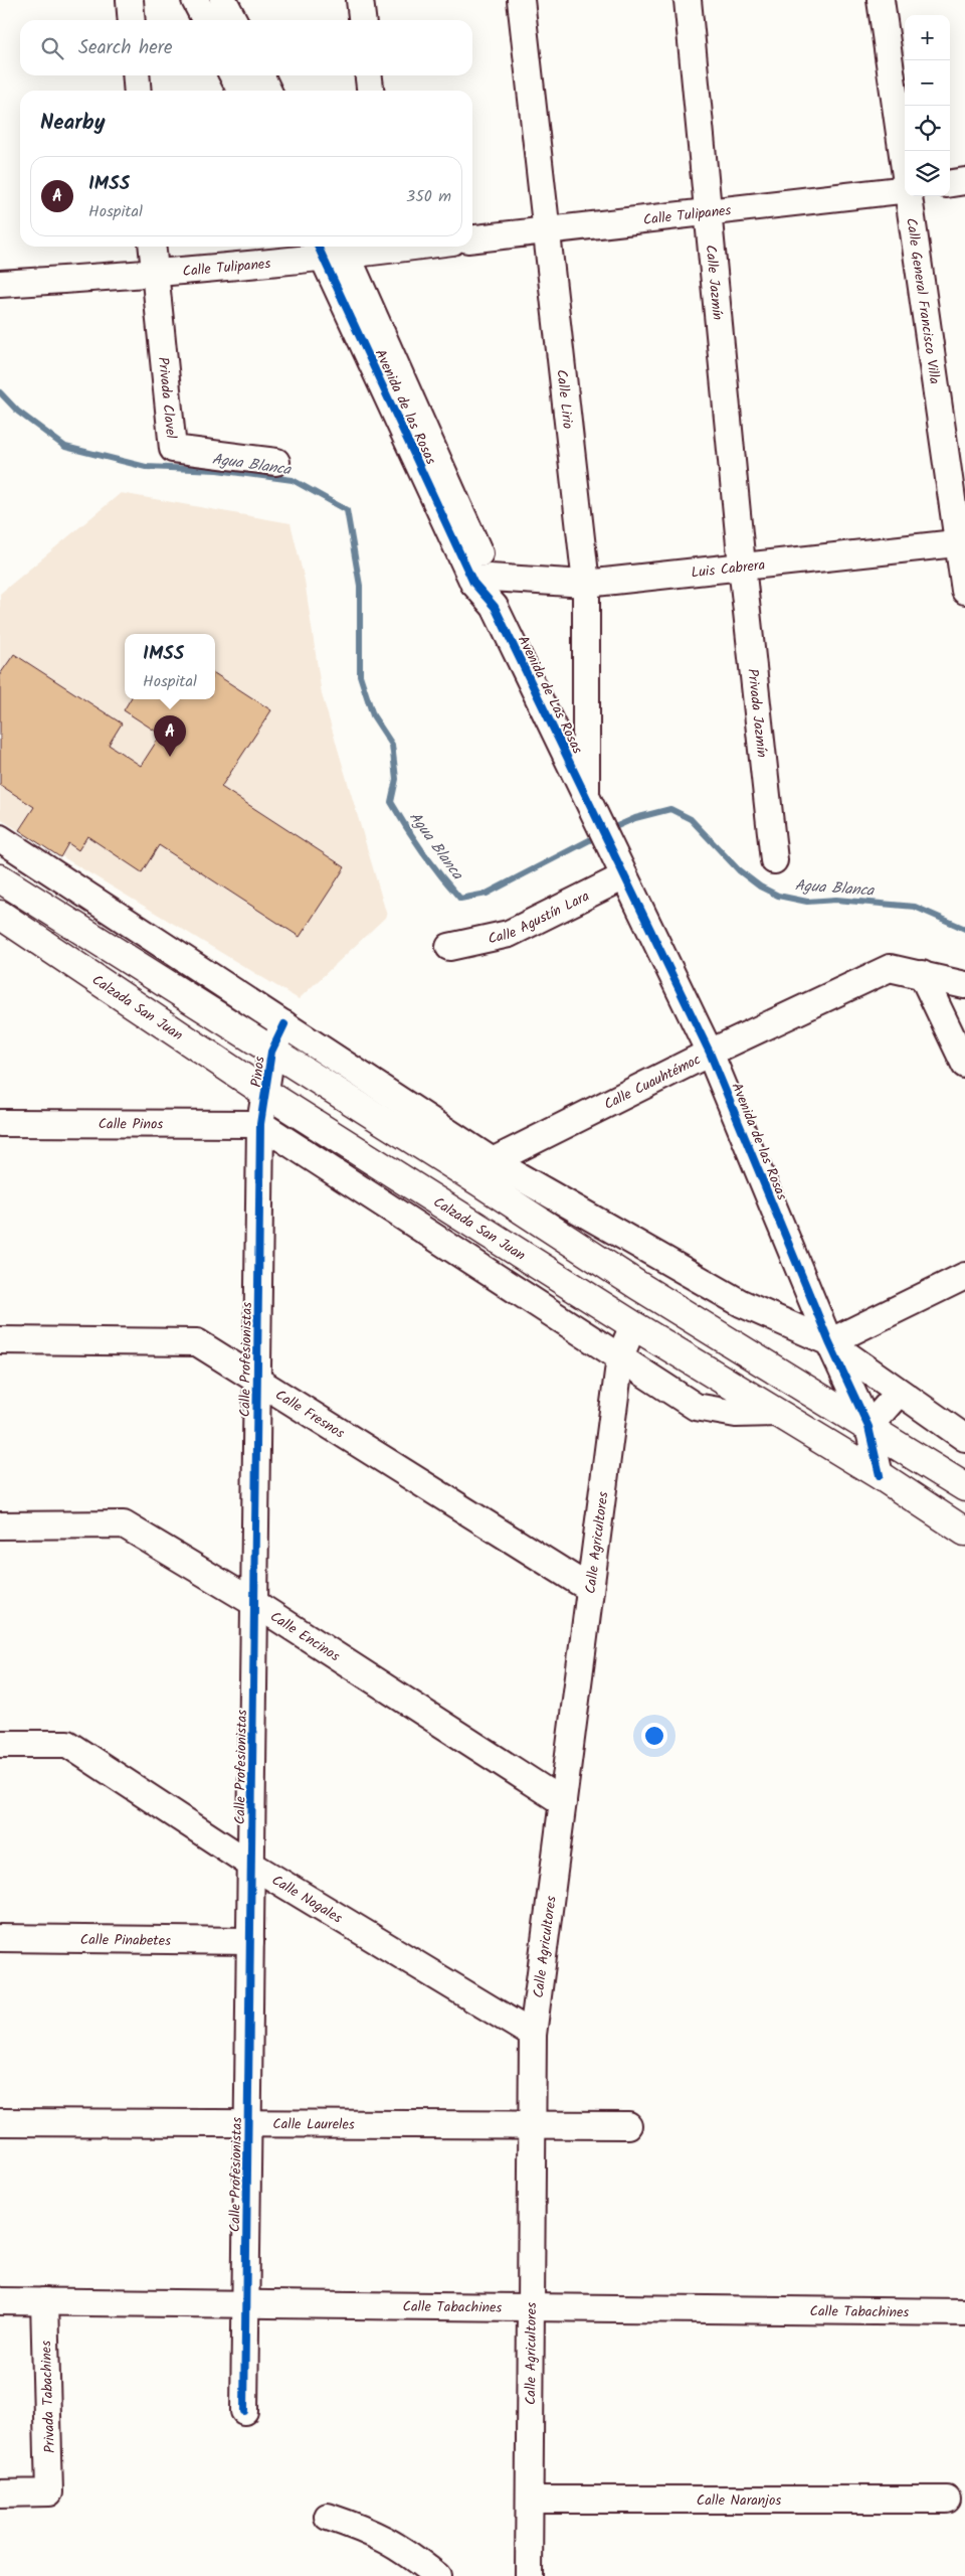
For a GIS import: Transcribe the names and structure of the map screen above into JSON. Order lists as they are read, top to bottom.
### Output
{
  "streets": {
    "main road": ["Calzada San Juan"],
    "street": [
      "Calle Tulipanes",
      "Calle Jazmín",
      "Calle General Francisco Villa",
      "Privada Clavel",
      "Calle Lirio",
      "Avenida de las Rosas",
      "Luis Cabrera",
      "Avenida de Las Rosas",
      "Privada Jazmín",
      "Calle Agustín Lara",
      "Pinos",
      "Calle Cuauhtémoc",
      "Calle Pinos",
      "Calle Profesionistas",
      "Calle Fresnos",
      "Calle Agricultores",
      "Calle Encinos",
      "Calle Nogales",
      "Calle Pinabetes",
      "Calle Laureles",
      "Calle Tabachines",
      "Privada Tabachines",
      "Calle Naranjos"
    ]
  },
  "crossings": [
    ["Calle Tulipanes", "Calle Jazmín"],
    ["Calle Tulipanes", "Privada Clavel"],
    ["Calle Tulipanes", "Calle Lirio"],
    ["Calle Tulipanes", "Avenida de las Rosas"],
    ["Calle Jazmín", "Luis Cabrera"],
    ["Calle Jazmín", "Privada Jazmín"],
    ["Calle General Francisco Villa", "Luis Cabrera"],
    ["Calle Lirio", "Luis Cabrera"],
    ["Calle Lirio", "Avenida de Las Rosas"],
    ["Avenida de las Rosas", "Luis Cabrera"],
    ["Avenida de las Rosas", "Avenida de Las Rosas"],
    ["Avenida de las Rosas", "Calle Agustín Lara"],
    ["Avenida de las Rosas", "Calzada San Juan"],
    ["Avenida de las Rosas", "Calle Cuauhtémoc"],
    ["Luis Cabrera", "Avenida de Las Rosas"],
    ["Luis Cabrera", "Privada Jazmín"],
    ["Calzada San Juan", "Pinos"],
    ["Calzada San Juan", "Calle Agricultores"],
    ["Pinos", "Calle Pinos"],
    ["Pinos", "Calle Profesionistas"],
    ["Calle Pinos", "Calle Profesionistas"],
    ["Calle Profesionistas", "Calle Fresnos"],
    ["Calle Profesionistas", "Calle Encinos"],
    ["Calle Profesionistas", "Calle Nogales"],
    ["Calle Profesionistas", "Calle Pinabetes"],
    ["Calle Profesionistas", "Calle Laureles"],
    ["Calle Profesionistas", "Calle Tabachines"],
    ["Calle Fresnos", "Calle Agricultores"],
    ["Calle Agricultores", "Calle Encinos"],
    ["Calle Agricultores", "Calle Nogales"],
    ["Calle Agricultores", "Calle Laureles"],
    ["Calle Agricultores", "Calle Tabachines"],
    ["Calle Agricultores", "Calle Naranjos"],
    ["Calle Tabachines", "Privada Tabachines"]
  ],
  "water": ["Agua Blanca"],
  "page": {
    "map_buttons": ["+", "−"],
    "search": "Search here",
    "heading": "Nearby",
    "list": [
      {
        "mark": "A",
        "name": "IMSS",
        "note": "Hospital",
        "value": "350 m"
      }
    ],
    "popup": ["IMSS", "Hospital"],
    "pins": "A"
  }
}
